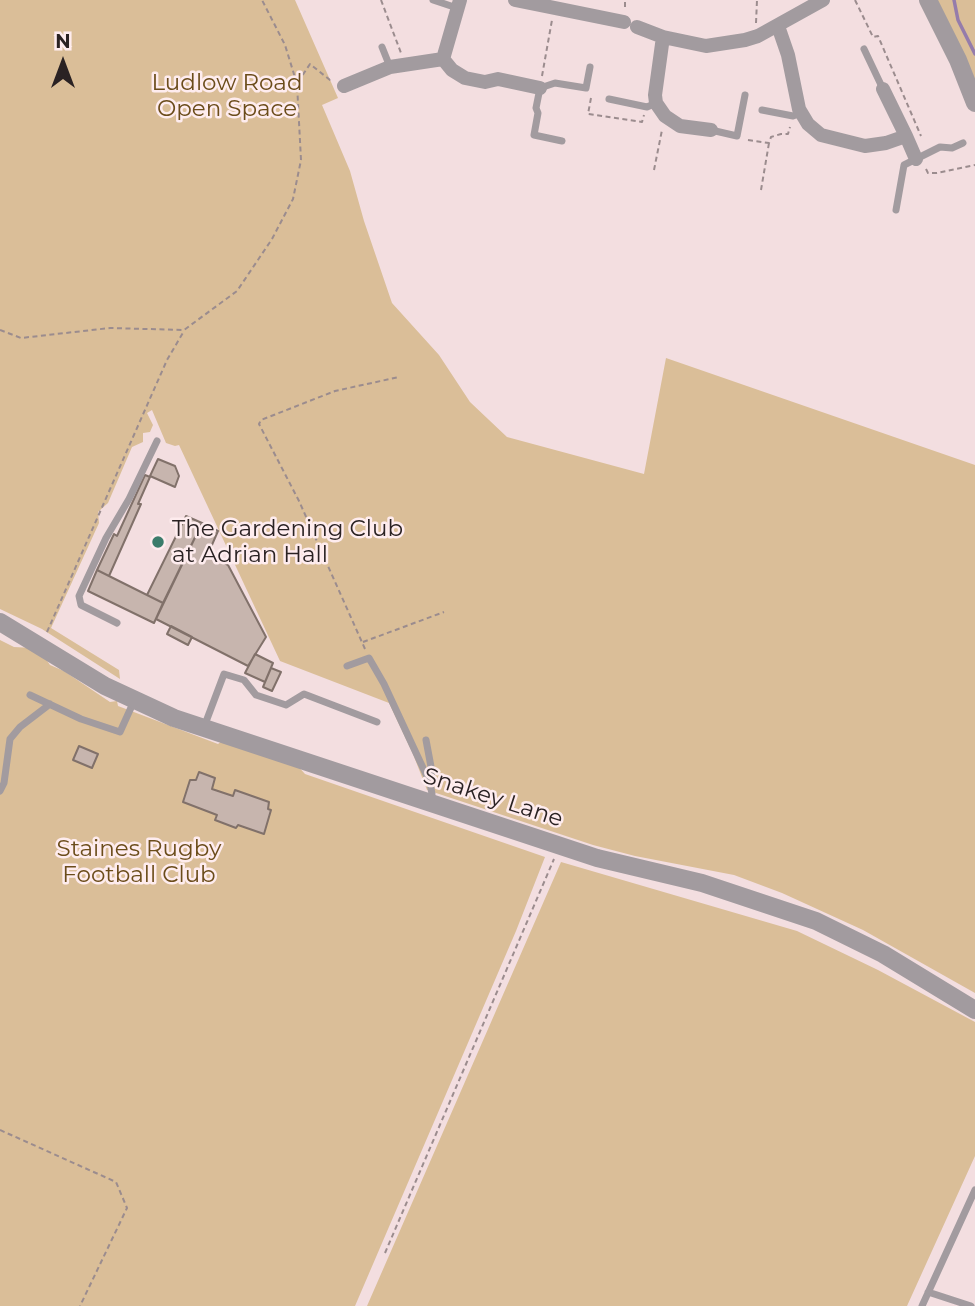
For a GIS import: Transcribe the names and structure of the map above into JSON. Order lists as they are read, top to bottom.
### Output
{
  "streets": {
    "street": ["Snakey Lane"]
  },
  "parks": ["Ludlow Road Open Space", "Staines Rugby Football Club"],
  "places": ["The Gardening Club at Adrian Hall"],
  "north": "top"
}
